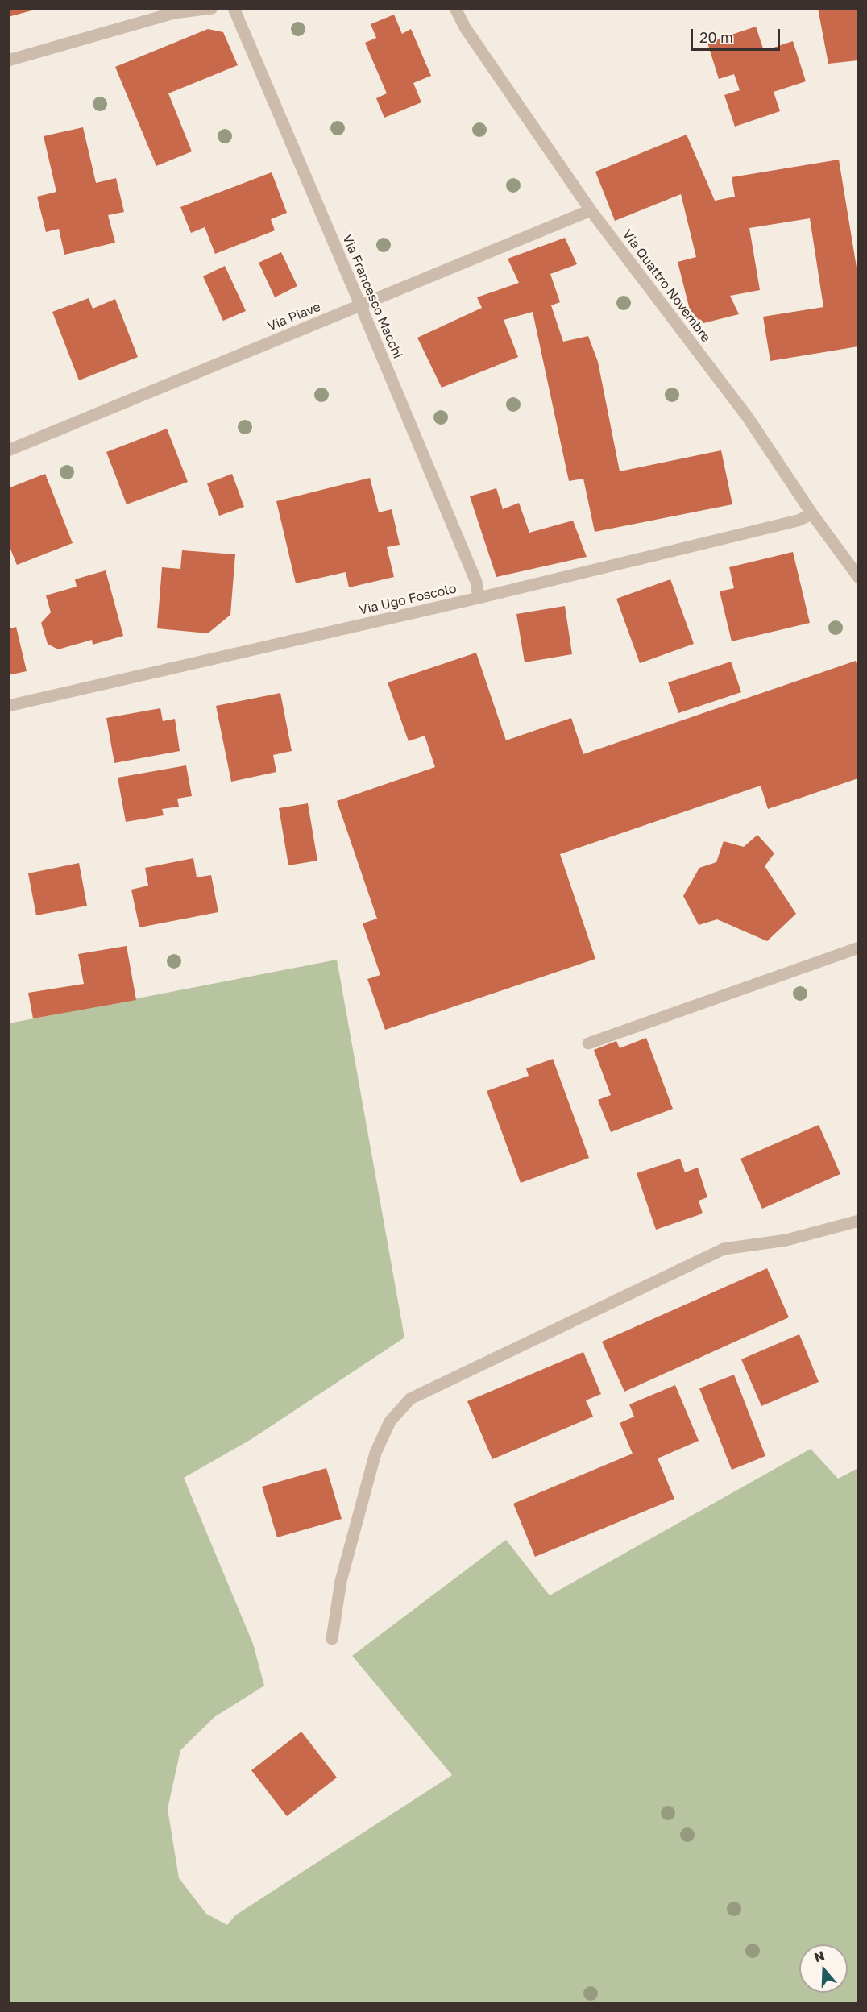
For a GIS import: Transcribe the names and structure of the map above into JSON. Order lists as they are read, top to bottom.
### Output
{
  "streets": {
    "street": [
      "Via Quattro Novembre",
      "Via Francesco Macchi",
      "Via Piave",
      "Via Ugo Foscolo"
    ]
  },
  "crossings": [
    ["Via Quattro Novembre", "Via Piave"],
    ["Via Quattro Novembre", "Via Ugo Foscolo"],
    ["Via Francesco Macchi", "Via Piave"],
    ["Via Francesco Macchi", "Via Ugo Foscolo"]
  ],
  "scale_bar": "20 m",
  "north": "top"
}
